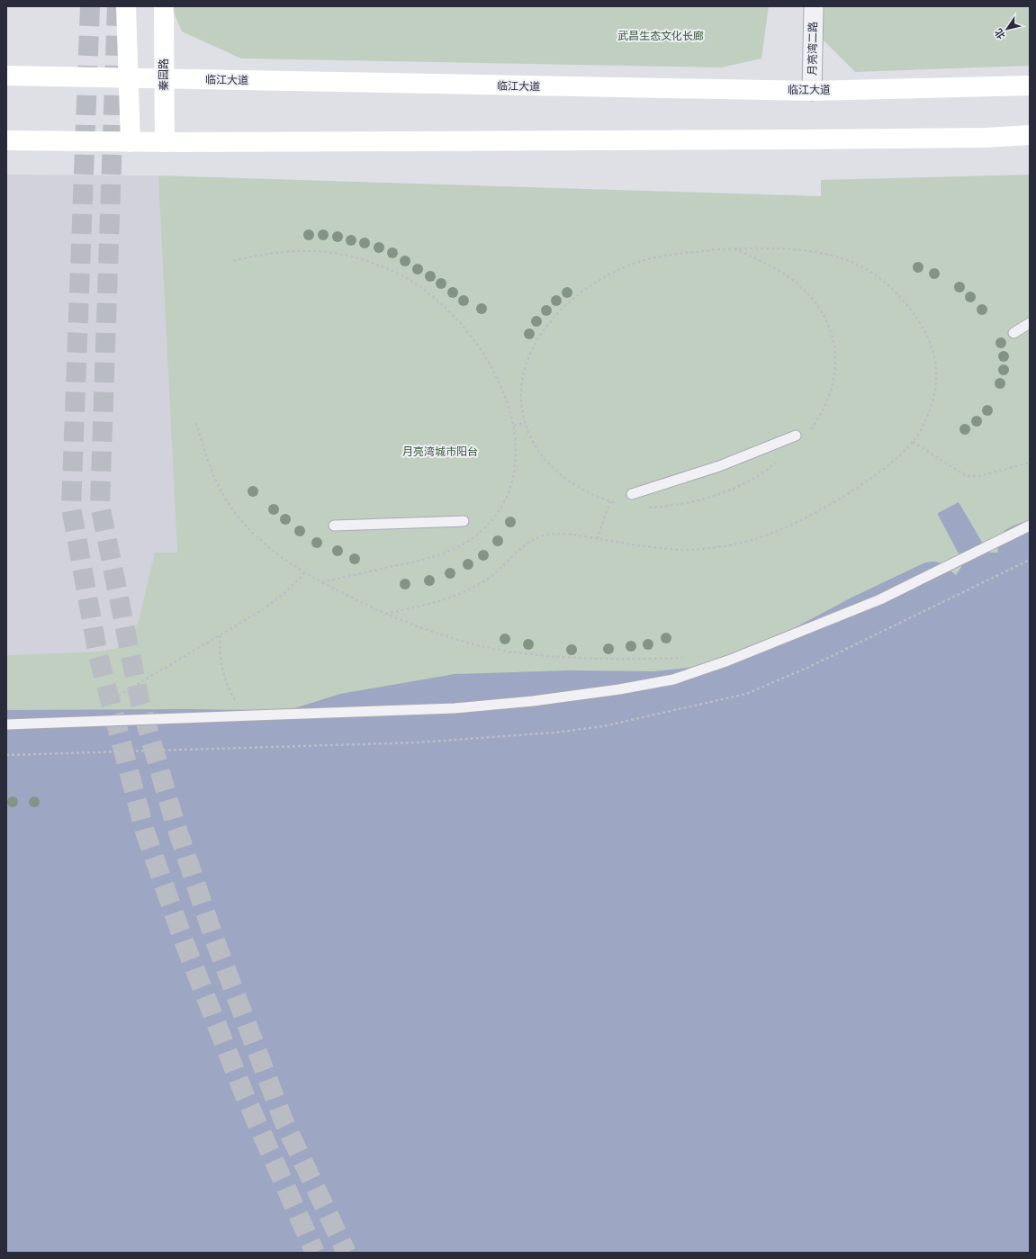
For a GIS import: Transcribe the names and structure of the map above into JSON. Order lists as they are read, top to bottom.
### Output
{
  "streets": {
    "main road": ["秦园路", "临江大道"],
    "street": ["月亮湾二路"]
  },
  "crossings": [
    ["月亮湾二路", "临江大道"],
    ["秦园路", "临江大道"]
  ],
  "parks": ["武昌生态文化长廊", "月亮湾城市阳台"],
  "north": "bottom left"
}
